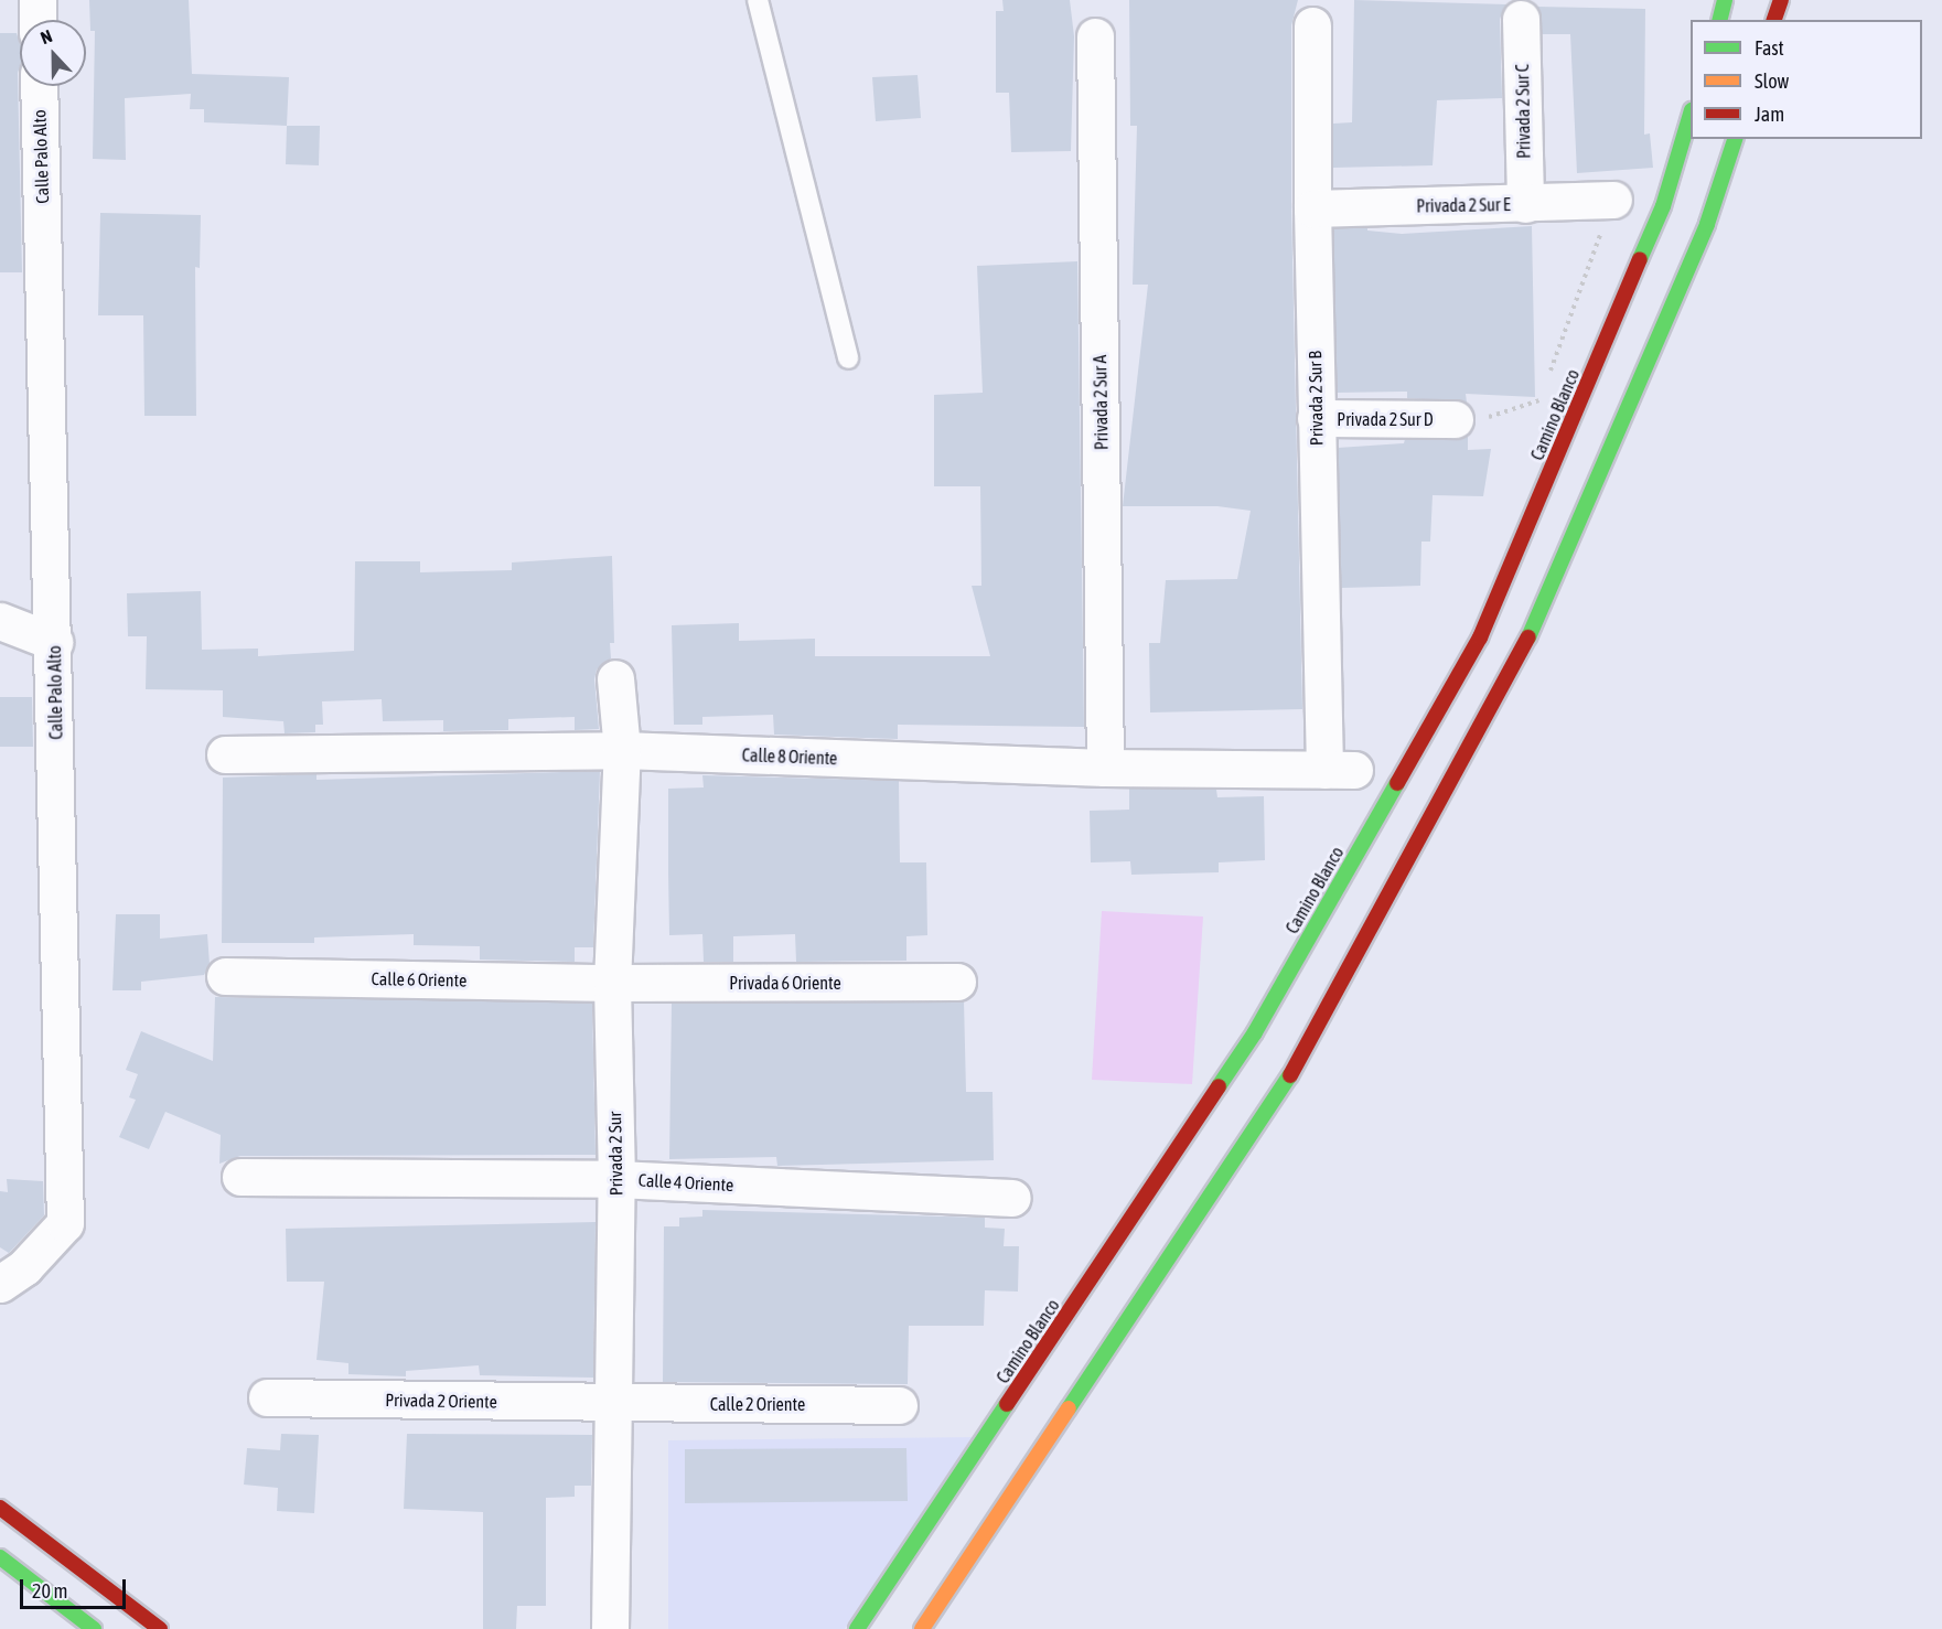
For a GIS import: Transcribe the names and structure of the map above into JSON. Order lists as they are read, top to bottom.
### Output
{
  "streets": {
    "street": [
      "Privada 2 Sur C",
      "Calle Palo Alto",
      "Privada 2 Sur E",
      "Privada 2 Sur B",
      "Privada 2 Sur A",
      "Camino Blanco",
      "Privada 2 Sur D",
      "Calle 8 Oriente",
      "Calle 6 Oriente",
      "Privada 6 Oriente",
      "Privada 2 Sur",
      "Calle 4 Oriente",
      "Privada 2 Oriente",
      "Calle 2 Oriente"
    ]
  },
  "crossings": [
    ["Privada 2 Sur C", "Privada 2 Sur E"],
    ["Privada 2 Sur E", "Privada 2 Sur B"],
    ["Privada 2 Sur B", "Privada 2 Sur D"],
    ["Privada 2 Sur B", "Calle 8 Oriente"],
    ["Privada 2 Sur A", "Calle 8 Oriente"],
    ["Calle 8 Oriente", "Privada 2 Sur"],
    ["Calle 6 Oriente", "Privada 6 Oriente"],
    ["Calle 6 Oriente", "Privada 2 Sur"],
    ["Privada 6 Oriente", "Privada 2 Sur"],
    ["Privada 2 Sur", "Calle 4 Oriente"],
    ["Privada 2 Sur", "Privada 2 Oriente"],
    ["Privada 2 Sur", "Calle 2 Oriente"],
    ["Privada 2 Oriente", "Calle 2 Oriente"]
  ],
  "legend": ["Fast", "Slow", "Jam"],
  "scale_bar": "20 m",
  "north": "top"
}
